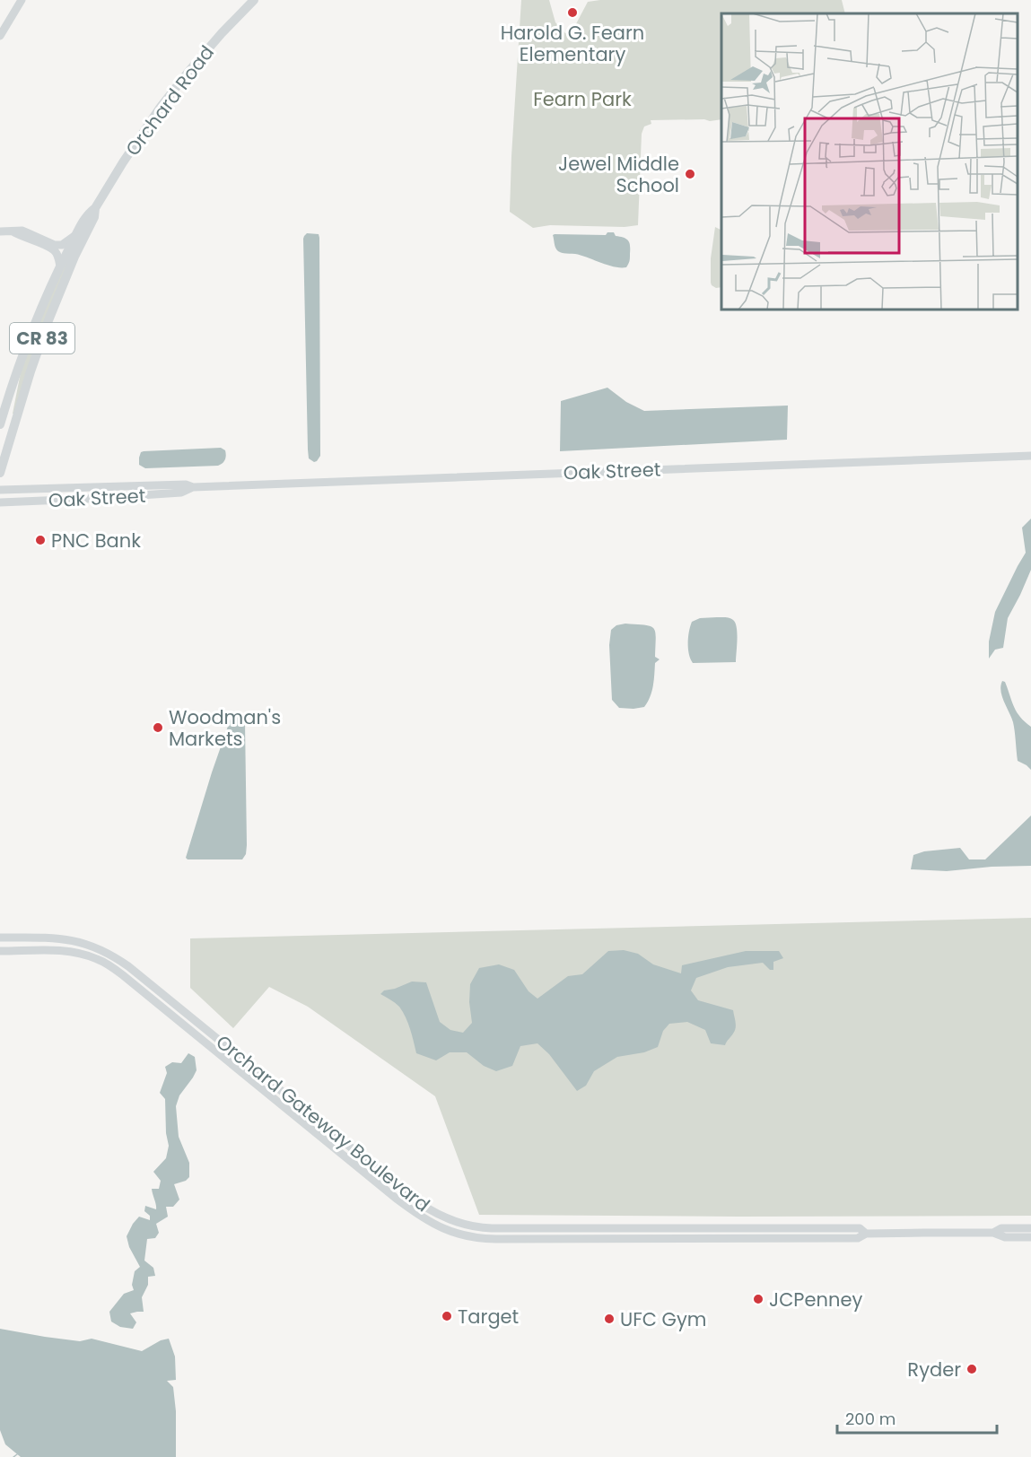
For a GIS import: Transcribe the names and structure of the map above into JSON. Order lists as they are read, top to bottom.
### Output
{
  "streets": {
    "main road": ["Orchard Road", "CR 83"],
    "street": ["Oak Street", "Orchard Gateway Boulevard"]
  },
  "parks": ["Fearn Park"],
  "places": [
    "Harold G. Fearn Elementary",
    "Jewel Middle School",
    "PNC Bank",
    "Woodman's Markets",
    "JCPenney",
    "Target",
    "UFC Gym",
    "Ryder"
  ],
  "scale_bar": "200 m"
}
